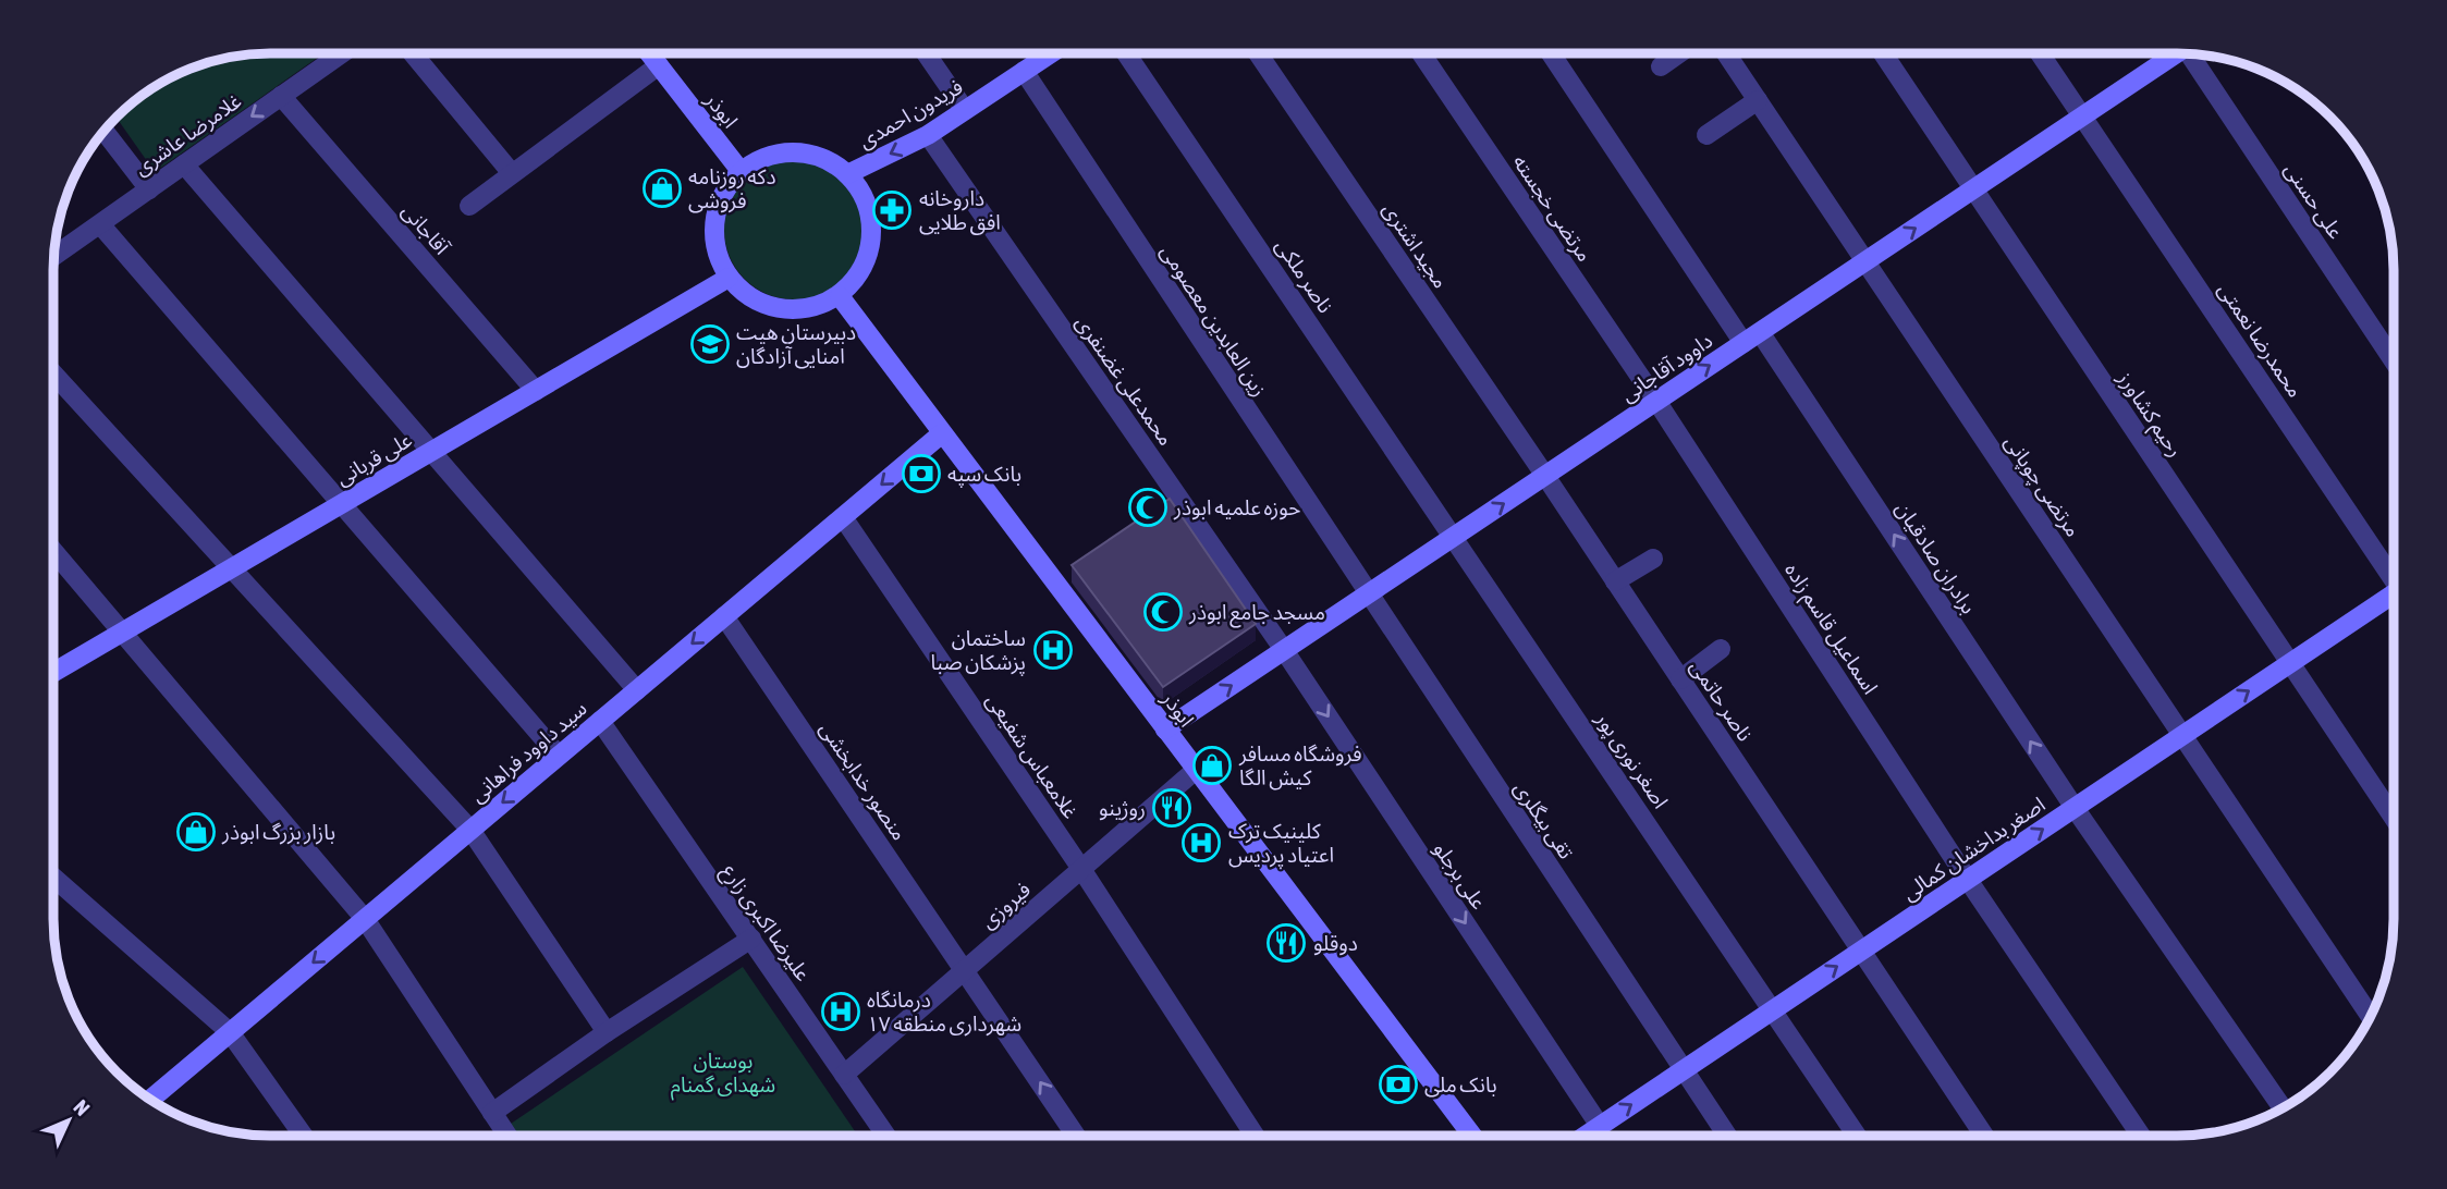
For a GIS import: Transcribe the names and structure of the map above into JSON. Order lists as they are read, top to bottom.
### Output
{
  "streets": {
    "street": [
      "ابوذر",
      "فریدون احمدی",
      "غلامرضا عاشری",
      "علی حسنی",
      "مرتضی خجسته",
      "آقاجانی",
      "مجید اشتری",
      "ناصر ملکی",
      "زین العابدین معصومی",
      "محمدرضا نعمتی",
      "داوود آقاجانی",
      "محمدعلی غضنفری",
      "رحیم کشاورز",
      "علی قربانی",
      "مرتضی چوپانی",
      "برادران صادقیان",
      "اسماعیل قاسم زاده",
      "ناصر حاتمی",
      "سید داوود فراهانی",
      "غلامعباس شفیعی",
      "اصغر نوری پور",
      "منصور خدابخشی",
      "تقی بیگلری",
      "اصغر بداخشان کمالی",
      "علی برجلو",
      "فیروزی",
      "علیرضا اکبری زارع"
    ]
  },
  "crossings": [
    ["ابوذر", "فریدون احمدی"],
    ["ابوذر", "داوود آقاجانی"],
    ["ابوذر", "علی قربانی"],
    ["ابوذر", "سید داوود فراهانی"],
    ["ابوذر", "فیروزی"],
    ["فریدون احمدی", "زین العابدین معصومی"],
    ["فریدون احمدی", "محمدعلی غضنفری"],
    ["فریدون احمدی", "علی قربانی"],
    ["غلامرضا عاشری", "آقاجانی"],
    ["مرتضی خجسته", "داوود آقاجانی"],
    ["مرتضی خجسته", "اسماعیل قاسم زاده"],
    ["آقاجانی", "علی قربانی"],
    ["مجید اشتری", "داوود آقاجانی"],
    ["مجید اشتری", "ناصر حاتمی"],
    ["ناصر ملکی", "داوود آقاجانی"],
    ["ناصر ملکی", "اصغر نوری پور"],
    ["زین العابدین معصومی", "داوود آقاجانی"],
    ["زین العابدین معصومی", "تقی بیگلری"],
    ["محمدرضا نعمتی", "داوود آقاجانی"],
    ["داوود آقاجانی", "محمدعلی غضنفری"],
    ["داوود آقاجانی", "رحیم کشاورز"],
    ["داوود آقاجانی", "مرتضی چوپانی"],
    ["داوود آقاجانی", "برادران صادقیان"],
    ["داوود آقاجانی", "اسماعیل قاسم زاده"],
    ["داوود آقاجانی", "ناصر حاتمی"],
    ["داوود آقاجانی", "اصغر نوری پور"],
    ["داوود آقاجانی", "تقی بیگلری"],
    ["داوود آقاجانی", "علی برجلو"],
    ["محمدعلی غضنفری", "علی برجلو"],
    ["رحیم کشاورز", "اصغر بداخشان کمالی"],
    ["مرتضی چوپانی", "اصغر بداخشان کمالی"],
    ["برادران صادقیان", "اصغر بداخشان کمالی"],
    ["اسماعیل قاسم زاده", "اصغر بداخشان کمالی"],
    ["ناصر حاتمی", "اصغر بداخشان کمالی"],
    ["سید داوود فراهانی", "غلامعباس شفیعی"],
    ["سید داوود فراهانی", "منصور خدابخشی"],
    ["سید داوود فراهانی", "علیرضا اکبری زارع"],
    ["غلامعباس شفیعی", "فیروزی"],
    ["اصغر نوری پور", "اصغر بداخشان کمالی"],
    ["منصور خدابخشی", "فیروزی"],
    ["تقی بیگلری", "اصغر بداخشان کمالی"],
    ["اصغر بداخشان کمالی", "علی برجلو"],
    ["فیروزی", "علیرضا اکبری زارع"]
  ],
  "one_way": [
    "فریدون احمدی",
    "داوود آقاجانی",
    "برادران صادقیان",
    "سید داوود فراهانی",
    "اصغر بداخشان کمالی",
    "علی برجلو"
  ],
  "parks": ["بوستان شهدای گمنام"],
  "places": {
    "shop": ["دکه روزنامه فروشی", "فروشگاه مسافر کیش الگا", "بازار بزرگ ابوذر"],
    "pharmacy": ["داروخانه افق طلایی"],
    "school or university": ["دبیرستان هیت امنایی آزادگان"],
    "bank": ["بانک سپه", "بانک ملی"],
    "mosque": ["حوزه علمیه ابوذر", "مسجد جامع ابوذر"],
    "hospital": ["ساختمان پزشکان صبا", "کلینیک ترک اعتیاد پردیس", "درمانگاه شهرداری منطقه ۱۷"],
    "restaurant": ["روژینو", "دوقلو"]
  },
  "north": "top right"
}
